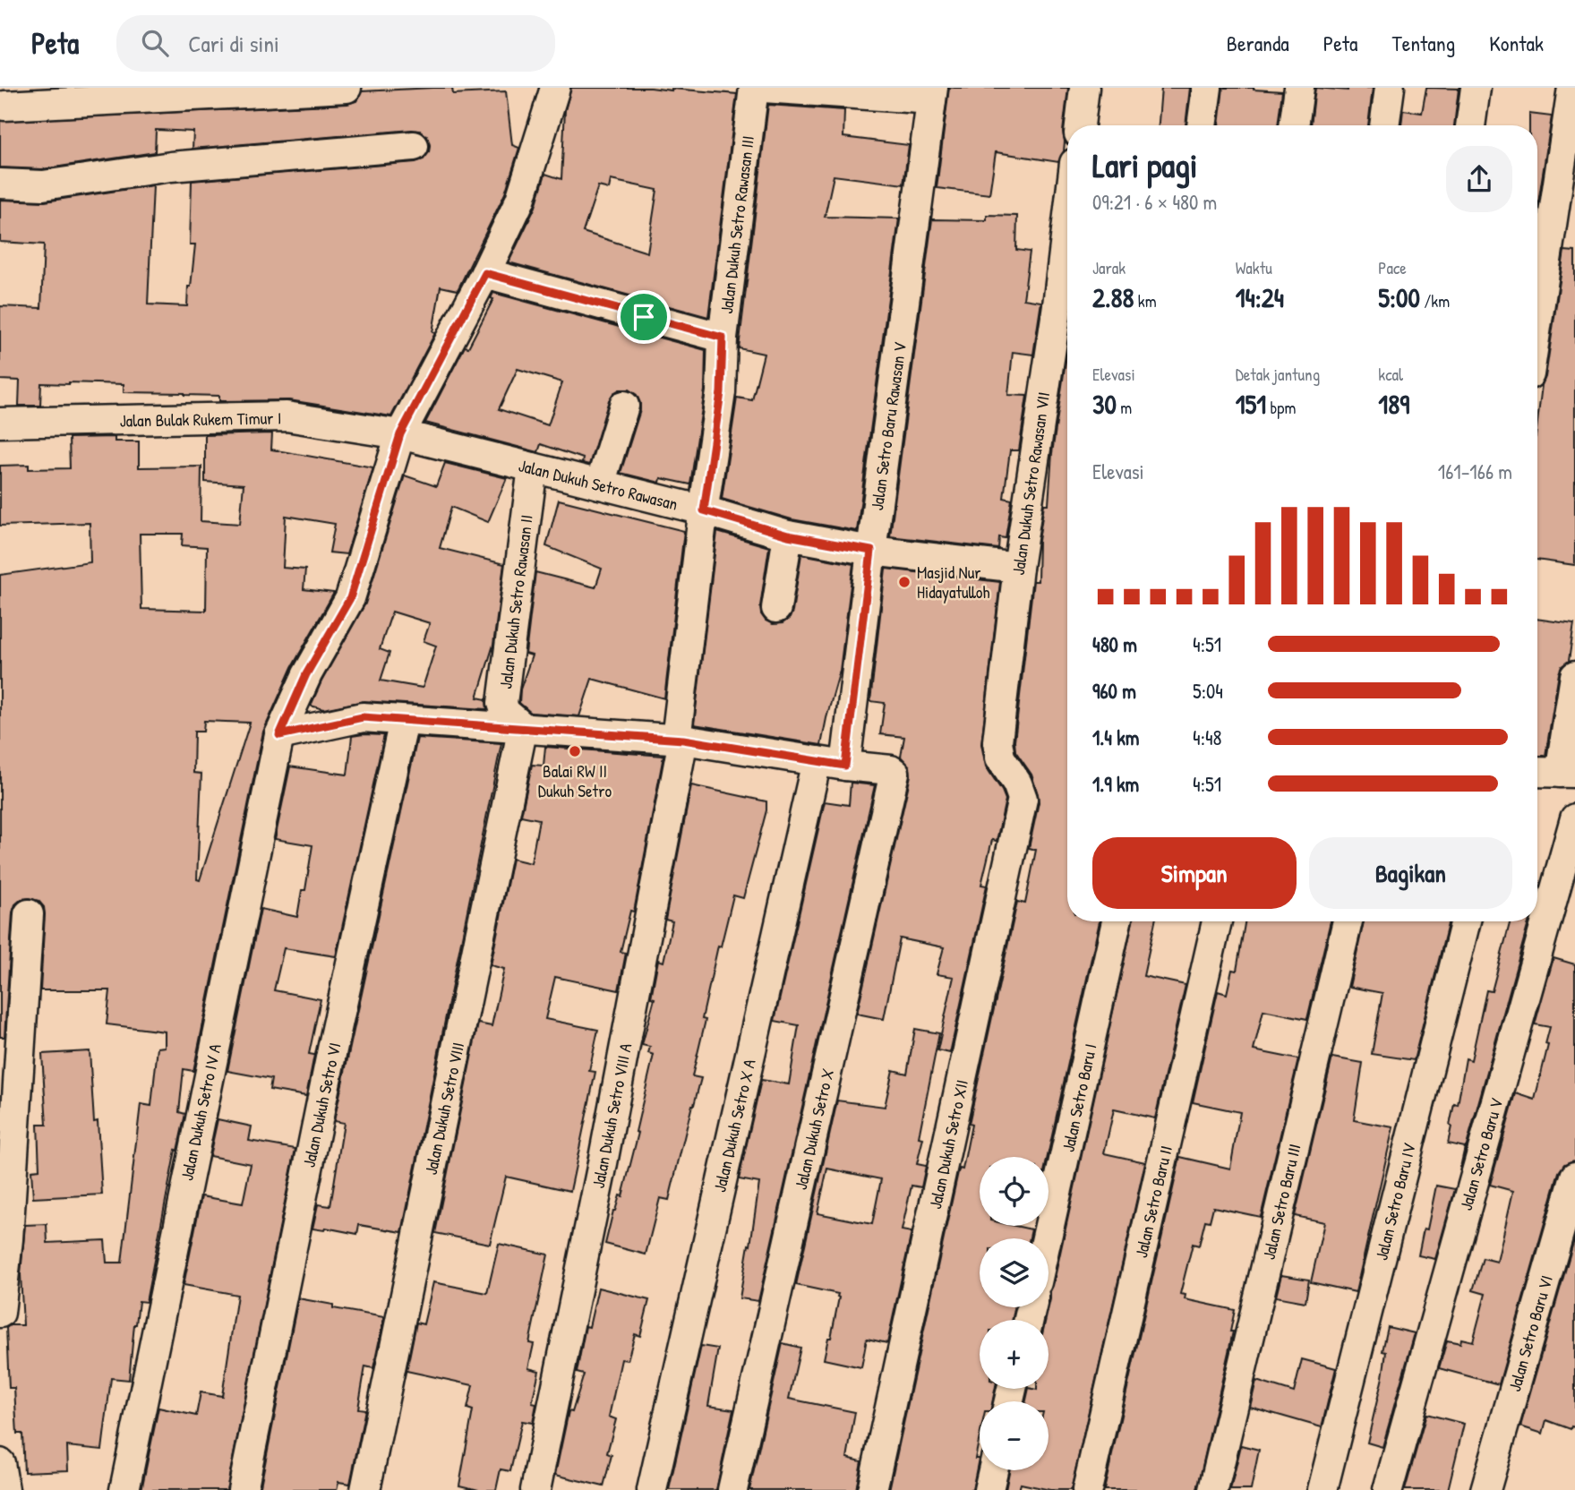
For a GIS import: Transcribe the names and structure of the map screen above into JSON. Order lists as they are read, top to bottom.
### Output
{
  "streets": {
    "street": [
      "Jalan Dukuh Setro Rawasan III",
      "Jalan Bulak Rukem Timur I",
      "Jalan Setro Baru Rawasan V",
      "Jalan Dukuh Setro Rawasan VII",
      "Jalan Dukuh Setro Rawasan",
      "Jalan Dukuh Setro Rawasan II",
      "Jalan Setro Baru I",
      "Jalan Dukuh Setro VI",
      "Jalan Dukuh Setro VIII",
      "Jalan Dukuh Setro IV A",
      "Jalan Dukuh Setro VIII A",
      "Jalan Dukuh Setro X A",
      "Jalan Dukuh Setro X",
      "Jalan Dukuh Setro XII",
      "Jalan Setro Baru V",
      "Jalan Setro Baru II",
      "Jalan Setro Baru III",
      "Jalan Setro Baru IV",
      "Jalan Setro Baru VI"
    ]
  },
  "crossings": [
    ["Jalan Dukuh Setro Rawasan III", "Jalan Dukuh Setro Rawasan"],
    ["Jalan Dukuh Setro Rawasan III", "Jalan Dukuh Setro VIII A"],
    ["Jalan Bulak Rukem Timur I", "Jalan Dukuh Setro Rawasan"],
    ["Jalan Bulak Rukem Timur I", "Jalan Dukuh Setro IV A"],
    ["Jalan Setro Baru Rawasan V", "Jalan Dukuh Setro Rawasan"],
    ["Jalan Setro Baru Rawasan V", "Jalan Dukuh Setro X"],
    ["Jalan Dukuh Setro Rawasan VII", "Jalan Dukuh Setro Rawasan"],
    ["Jalan Dukuh Setro Rawasan VII", "Jalan Dukuh Setro XII"],
    ["Jalan Dukuh Setro Rawasan", "Jalan Dukuh Setro Rawasan II"],
    ["Jalan Dukuh Setro Rawasan", "Jalan Dukuh Setro IV A"],
    ["Jalan Dukuh Setro Rawasan II", "Jalan Dukuh Setro VIII"]
  ],
  "places": ["Masjid Nur Hidayatulloh", "Balai RW II Dukuh Setro"],
  "page": {
    "header": "Peta",
    "search": "Cari di sini",
    "nav": [
      "Beranda",
      "Peta",
      "Tentang",
      "Kontak"
    ],
    "heading": ["Lari pagi", "09:21 · 6 × 480 m"],
    "stats": [
      ["Jarak", "2.88 km"],
      ["Waktu", "14:24"],
      ["Pace", "5:00 /km"],
      ["Elevasi", "30 m"],
      ["Detak jantung", "151 bpm"],
      ["kcal", "189"]
    ],
    "chart": ["Elevasi", "161–166 m"],
    "list": [
      {
        "name": "480 m",
        "note": "4:51"
      },
      {
        "name": "960 m",
        "note": "5:04"
      },
      {
        "name": "1.4 km",
        "note": "4:48"
      },
      {
        "name": "1.9 km",
        "note": "4:51"
      }
    ],
    "buttons": ["Simpan", "Bagikan"],
    "map_buttons": ["+", "−"]
  }
}
